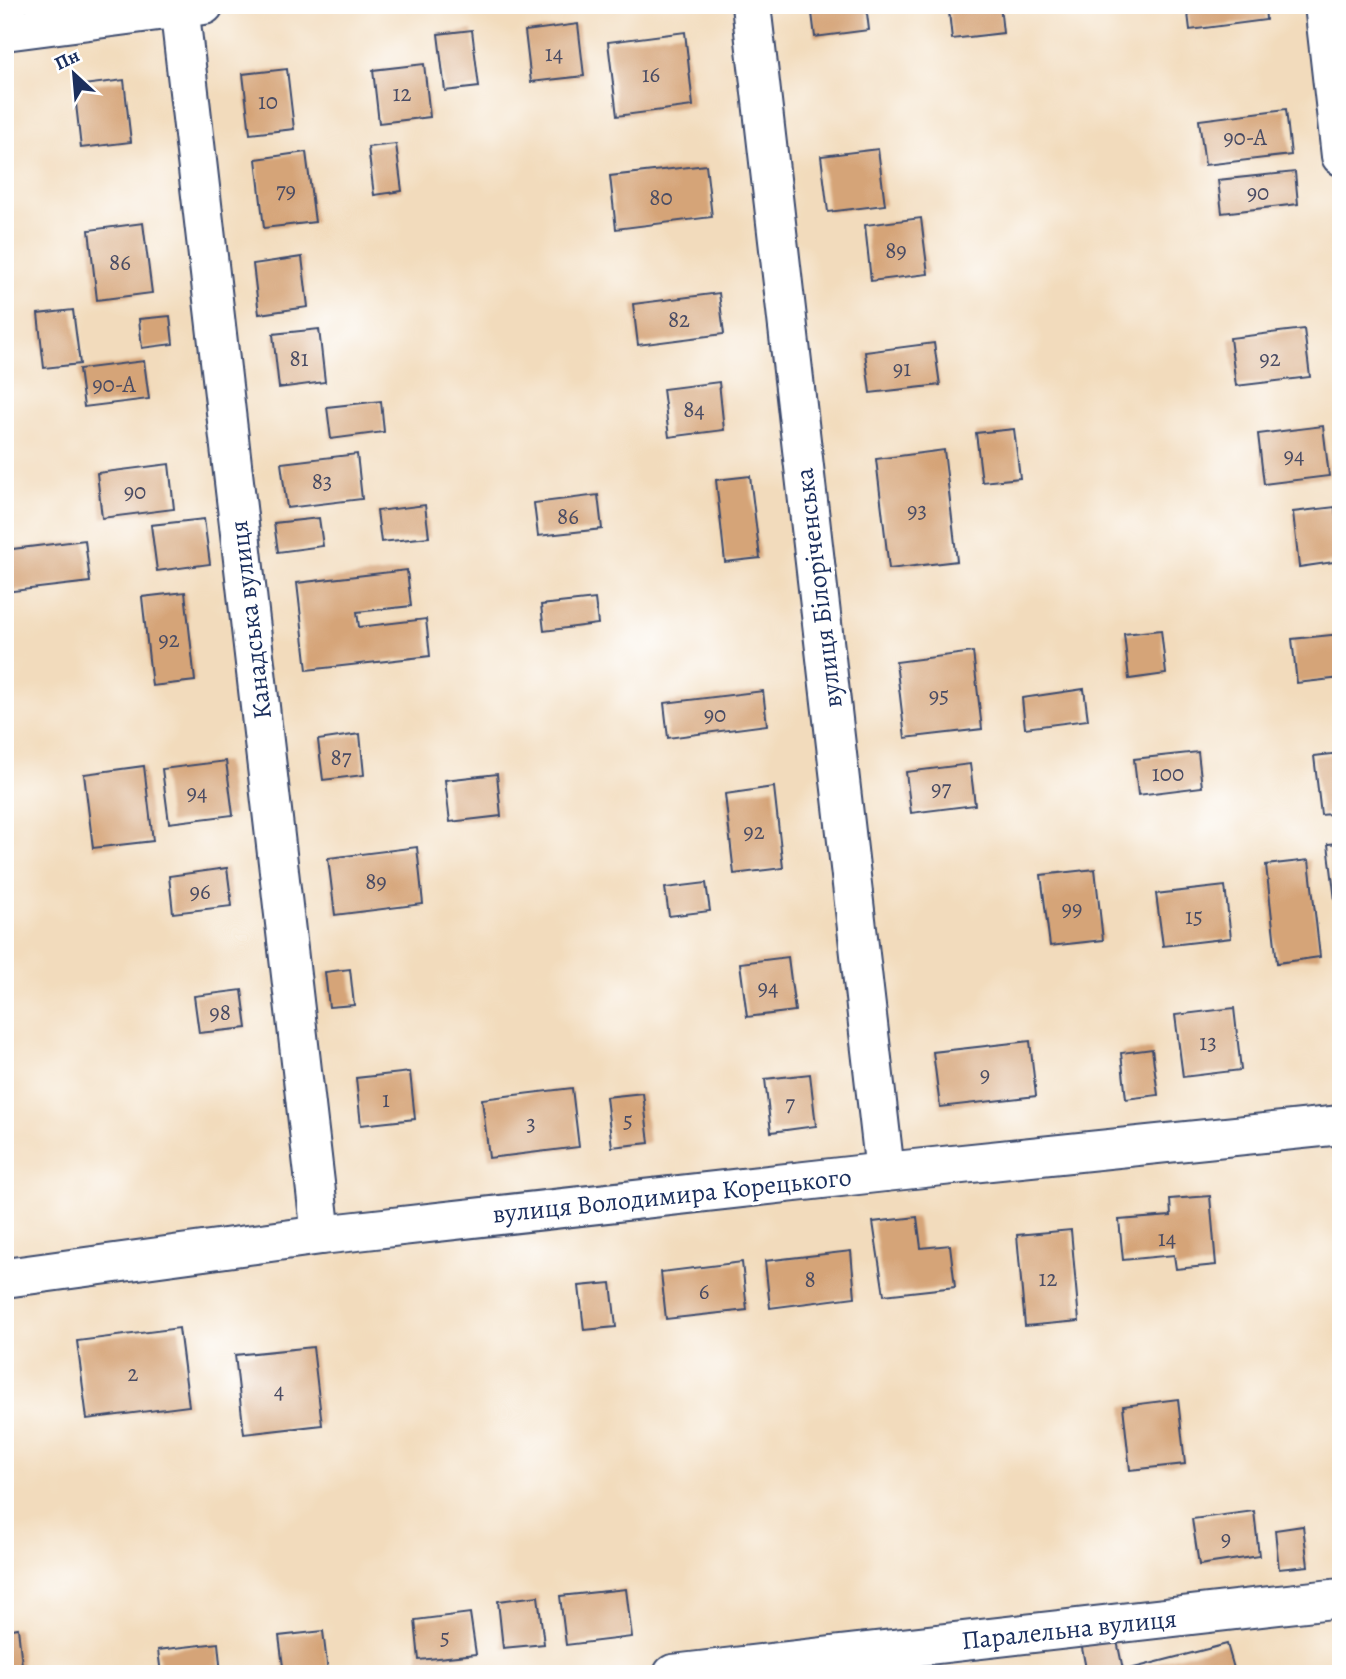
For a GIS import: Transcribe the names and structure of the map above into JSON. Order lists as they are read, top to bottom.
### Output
{
  "streets": {
    "street": [
      "вулиця Білоріченська",
      "Канадська вулиця",
      "вулиця Володимира Корецького",
      "Паралельна вулиця"
    ]
  },
  "crossings": [
    ["вулиця Білоріченська", "вулиця Володимира Корецького"],
    ["Канадська вулиця", "вулиця Володимира Корецького"]
  ],
  "house_numbers": [
    "14",
    "16",
    "12",
    "10",
    "90-А",
    "79",
    "90",
    "80",
    "89",
    "86",
    "82",
    "81",
    "92",
    "91",
    "90-А",
    "84",
    "94",
    "83",
    "90",
    "93",
    "86",
    "92",
    "95",
    "90",
    "87",
    "100",
    "97",
    "94",
    "92",
    "89",
    "96",
    "99",
    "15",
    "94",
    "98",
    "13",
    "9",
    "1",
    "7",
    "5",
    "3",
    "14",
    "12",
    "8",
    "6",
    "2",
    "4",
    "9",
    "5"
  ],
  "north": "top left"
}
